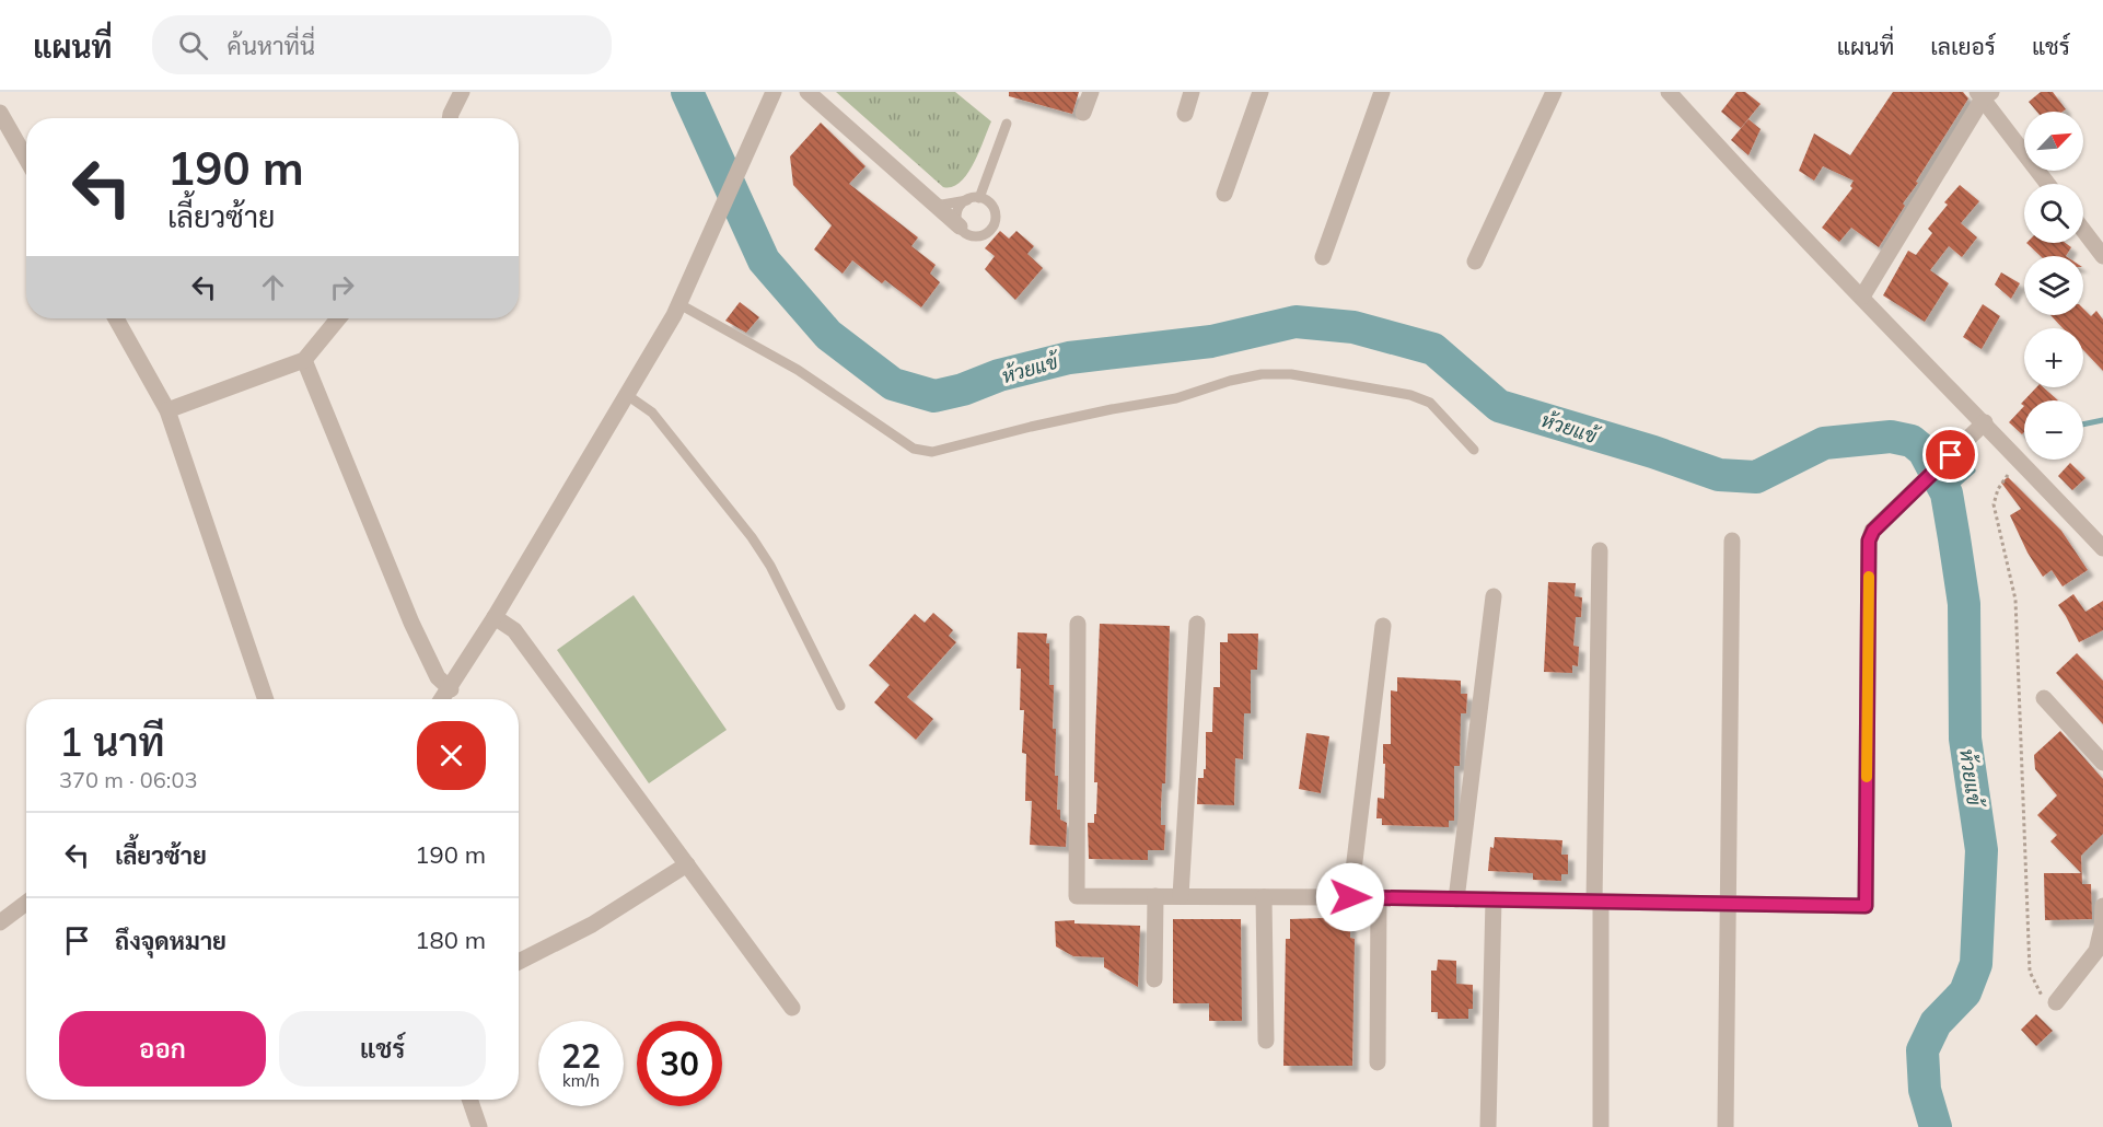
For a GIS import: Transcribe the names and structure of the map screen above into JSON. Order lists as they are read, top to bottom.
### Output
{
  "water": ["ห้วยแข้"],
  "north": "top right",
  "page": {
    "header": "แผนที่",
    "search": "ค้นหาที่นี่",
    "nav": ["แผนที่", "เลเยอร์", "แชร์"],
    "map_buttons": ["+", "−"],
    "turn": ["190 m", "เลี้ยวซ้าย"],
    "heading": ["1 นาที", "370 m · 06:03"],
    "list": [
      {
        "name": "เลี้ยวซ้าย",
        "value": "190 m"
      },
      {
        "name": "ถึงจุดหมาย",
        "value": "180 m"
      }
    ],
    "buttons": ["ออก", "แชร์"],
    "speed": "22 km/h",
    "limit": "30"
  }
}
